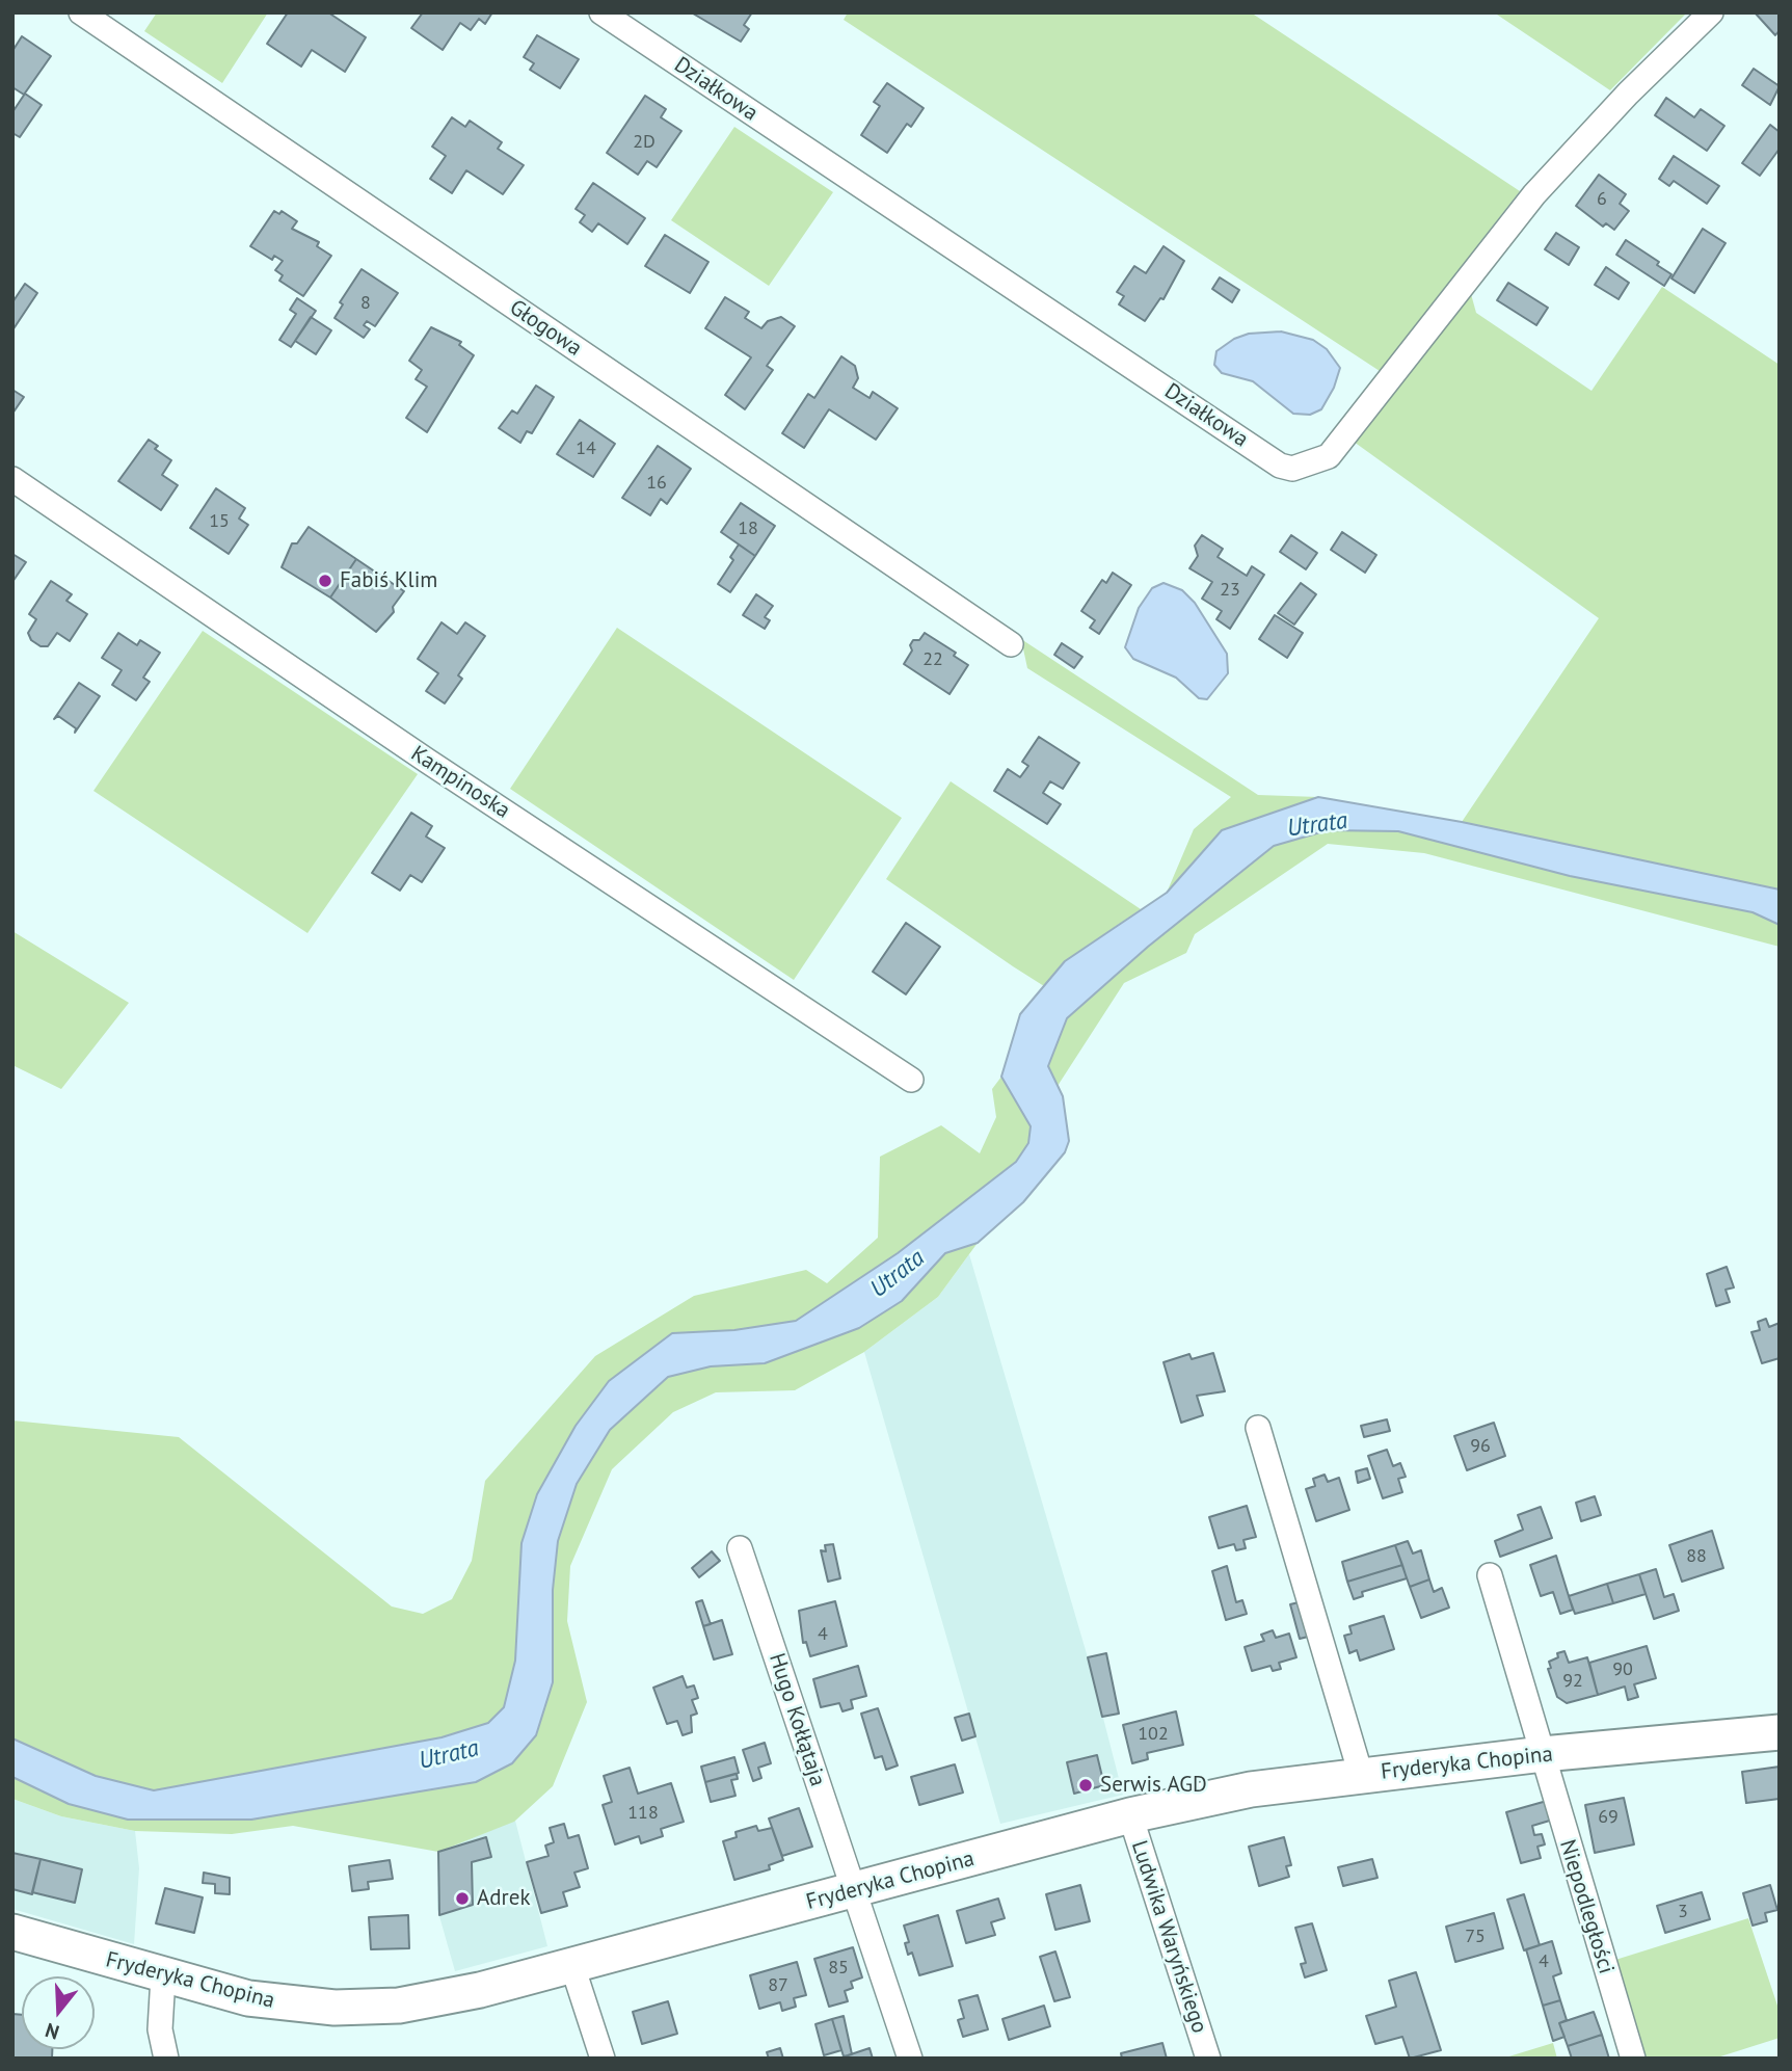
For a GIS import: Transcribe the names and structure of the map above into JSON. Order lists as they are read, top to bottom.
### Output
{
  "streets": {
    "main road": ["Fryderyka Chopina"],
    "street": [
      "Działkowa",
      "Głogowa",
      "Kampinoska",
      "Hugo Kołłątaja",
      "Niepodległości",
      "Ludwika Waryńskiego"
    ]
  },
  "crossings": [
    ["Hugo Kołłątaja", "Fryderyka Chopina"],
    ["Fryderyka Chopina", "Niepodległości"],
    ["Fryderyka Chopina", "Ludwika Waryńskiego"]
  ],
  "water": ["Utrata"],
  "places": ["Fabiś Klim", "Serwis AGD", "Adrek"],
  "house_numbers": [
    "2D",
    "6",
    "8",
    "14",
    "16",
    "15",
    "18",
    "23",
    "22",
    "96",
    "88",
    "4",
    "90",
    "92",
    "102",
    "118",
    "69",
    "3",
    "75",
    "4",
    "85",
    "87"
  ],
  "north": "bottom"
}
